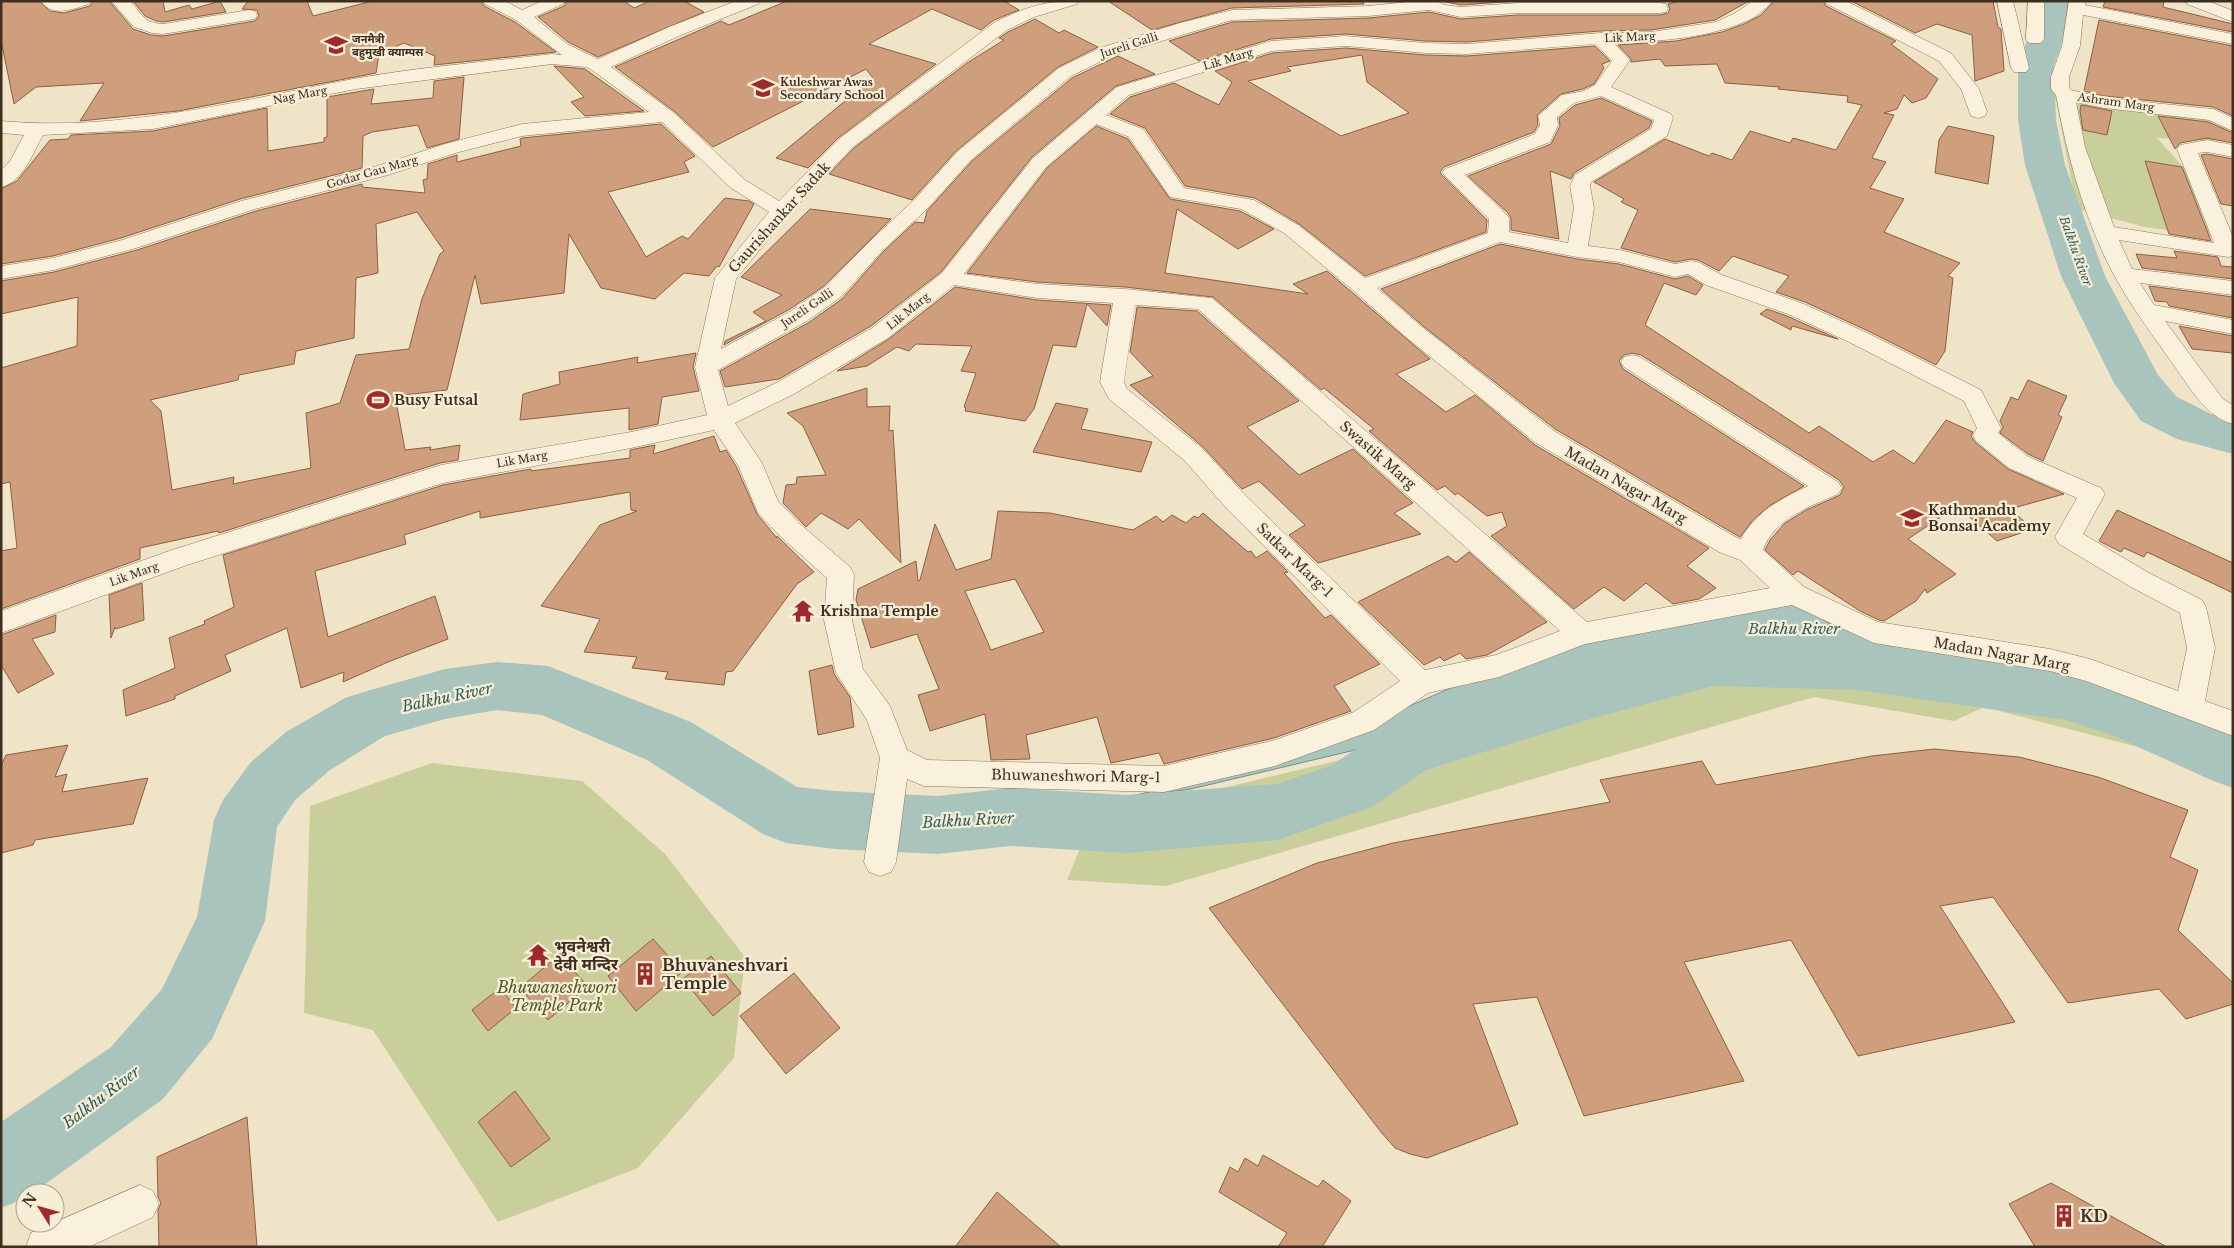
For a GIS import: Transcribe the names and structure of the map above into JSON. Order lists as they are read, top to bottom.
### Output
{
  "streets": {
    "street": [
      "Lik Marg",
      "Jureli Galli",
      "Nag Marg",
      "Ashram Marg",
      "Godar Gau Marg",
      "Gaurishankar Sadak",
      "Swastik Marg",
      "Madan Nagar Marg",
      "Satkar Marg-1",
      "Bhuwaneshwori Marg-1"
    ]
  },
  "crossings": [
    ["Lik Marg", "Jureli Galli"],
    ["Lik Marg", "Gaurishankar Sadak"],
    ["Lik Marg", "Swastik Marg"],
    ["Lik Marg", "Madan Nagar Marg"],
    ["Jureli Galli", "Gaurishankar Sadak"],
    ["Gaurishankar Sadak", "Bhuwaneshwori Marg-1"],
    ["Swastik Marg", "Satkar Marg-1"],
    ["Satkar Marg-1", "Bhuwaneshwori Marg-1"]
  ],
  "water": ["Balkhu River"],
  "parks": ["Bhuwaneshwori Temple Park"],
  "places": {
    "school or university": ["जनमैत्री बहुमुखी क्याम्पस", "Kuleshwar Awas Secondary School", "Kathmandu Bonsai Academy"],
    "sports": ["Busy Futsal"],
    "temple": ["Krishna Temple", "भुवनेश्वरी देवी मन्दिर"],
    "building": ["Bhuvaneshvari Temple", "KD"]
  },
  "north": "top left"
}
